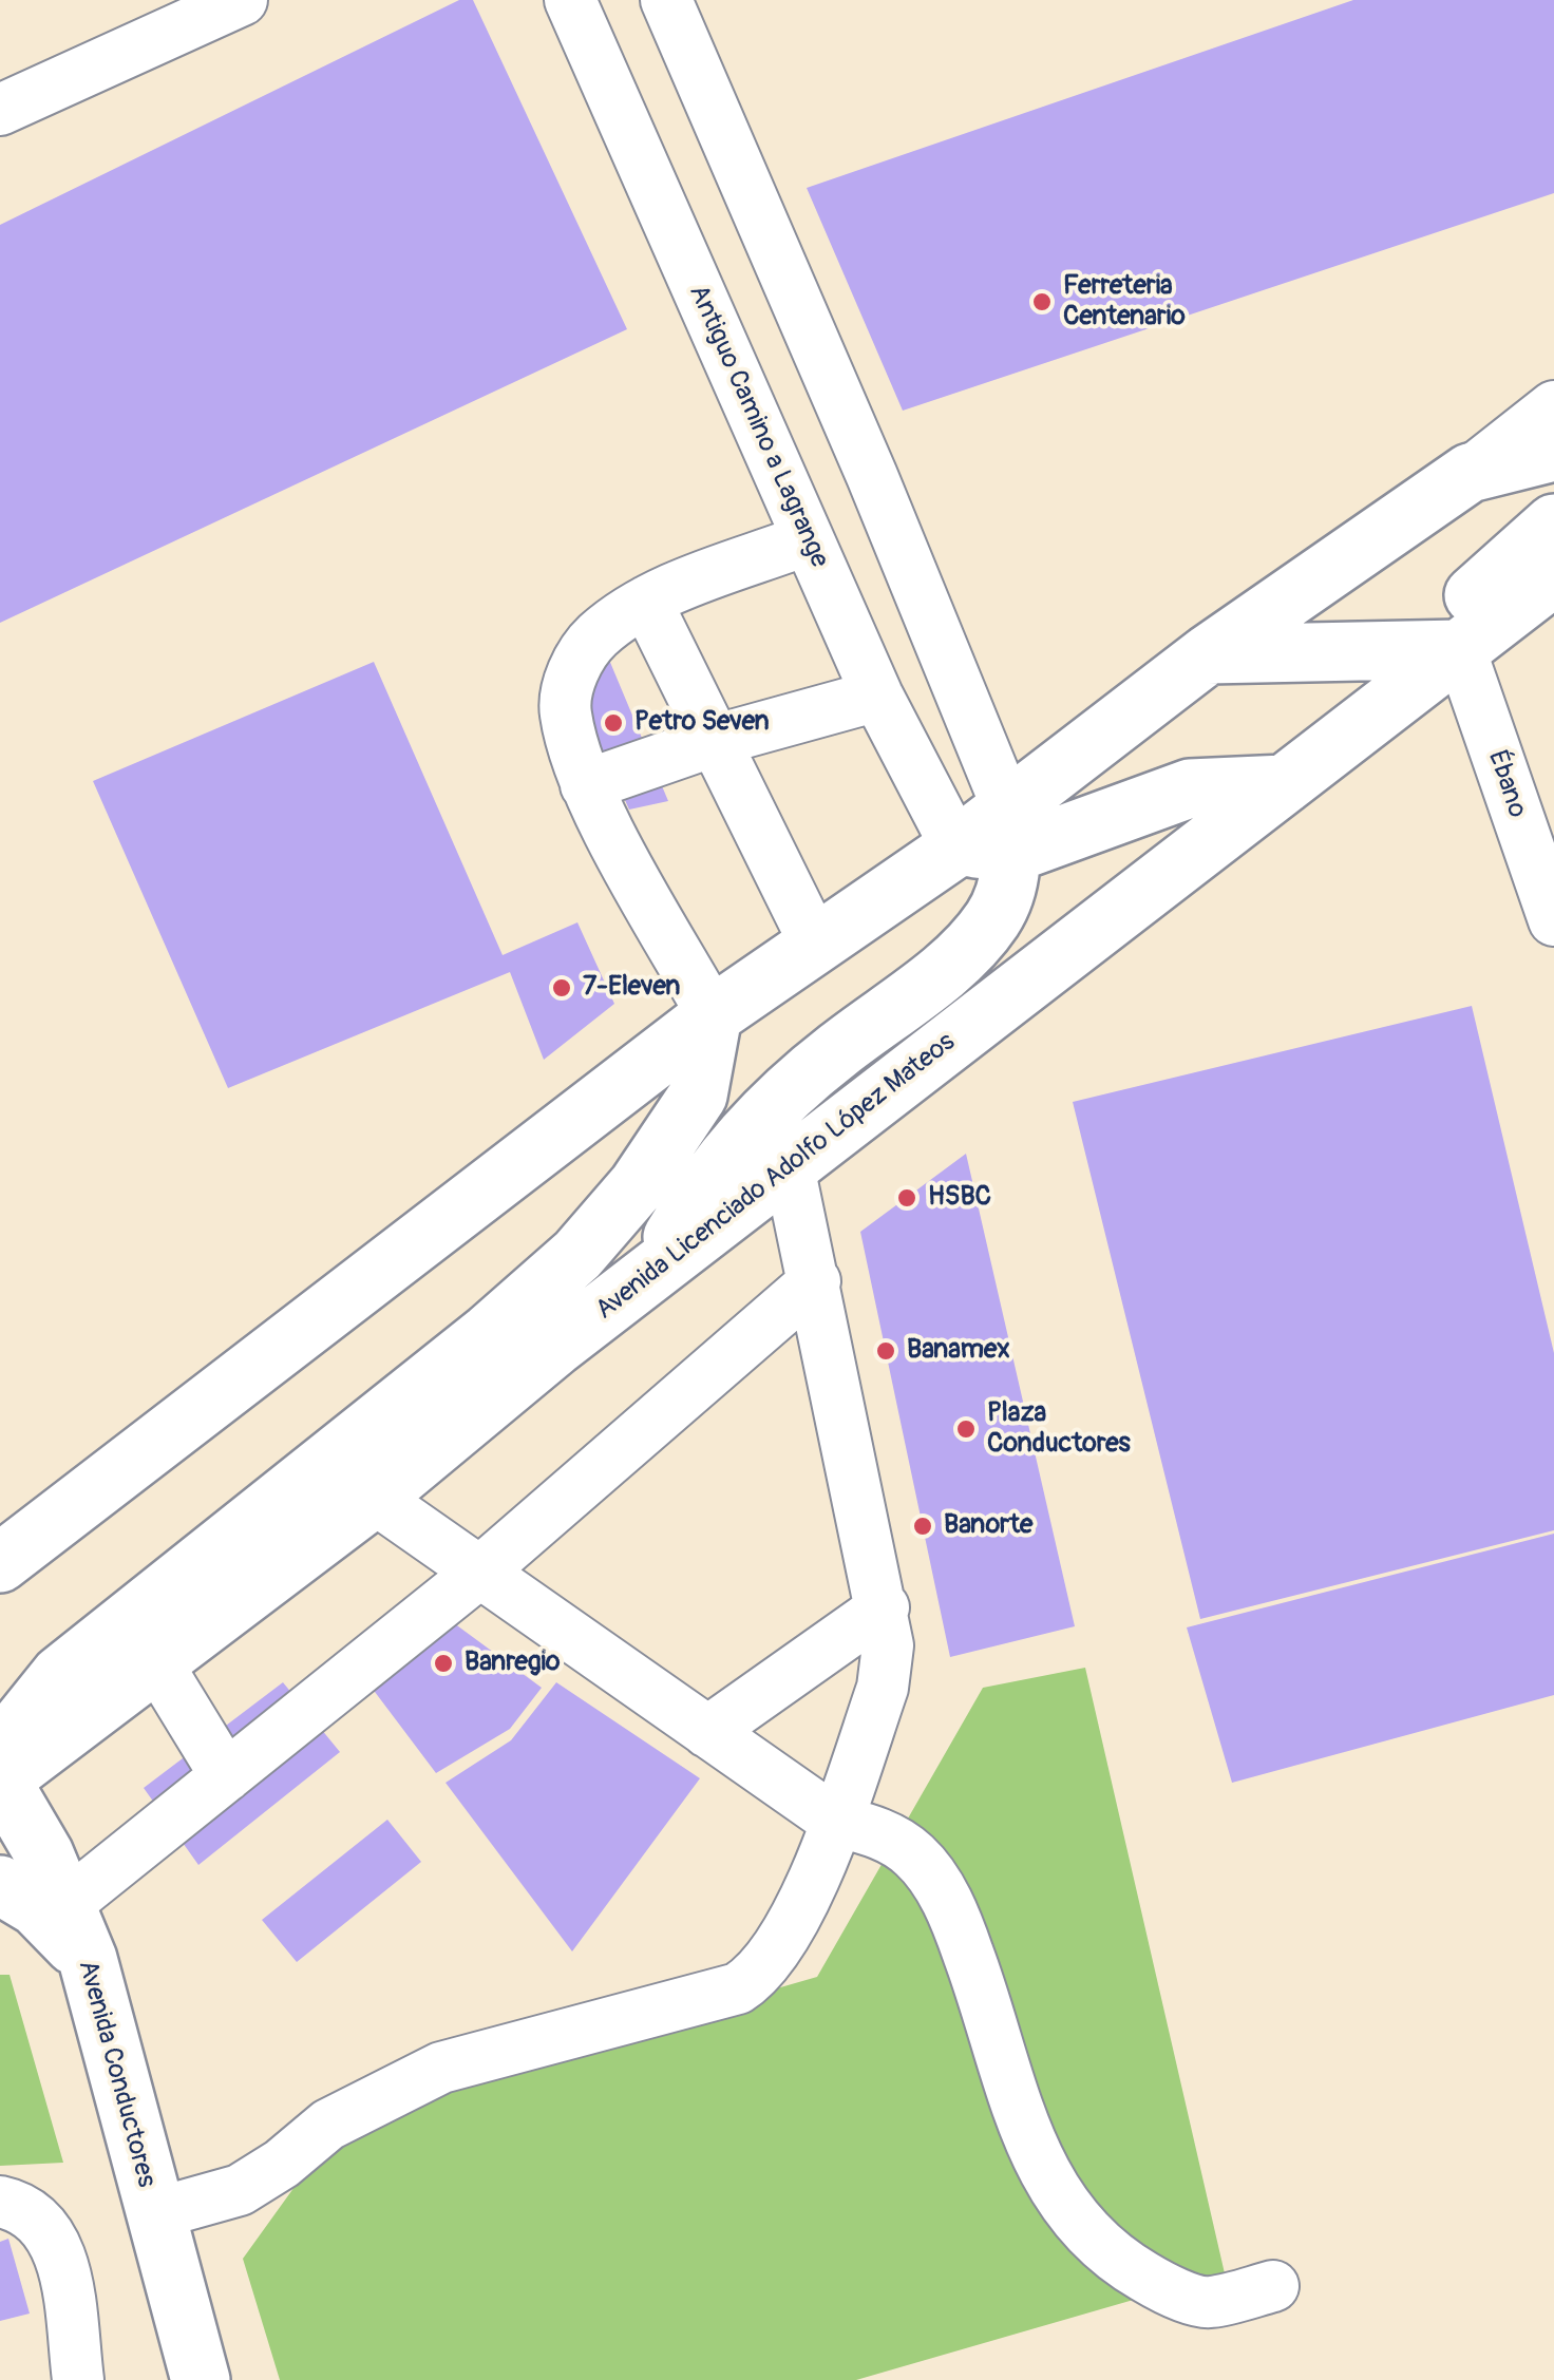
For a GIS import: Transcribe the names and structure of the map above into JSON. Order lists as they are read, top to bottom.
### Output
{
  "streets": {
    "main road": ["Avenida Licenciado Adolfo López Mateos", "Avenida Conductores"],
    "street": ["Antiguo Camino a Lagrange", "Ébano"]
  },
  "crossings": [
    ["Ébano", "Avenida Licenciado Adolfo López Mateos"],
    ["Avenida Licenciado Adolfo López Mateos", "Avenida Conductores"]
  ],
  "places": [
    "Ferreteria Centenario",
    "Petro Seven",
    "7-Eleven",
    "HSBC",
    "Banamex",
    "Plaza Conductores",
    "Banorte",
    "Banregio"
  ]
}
